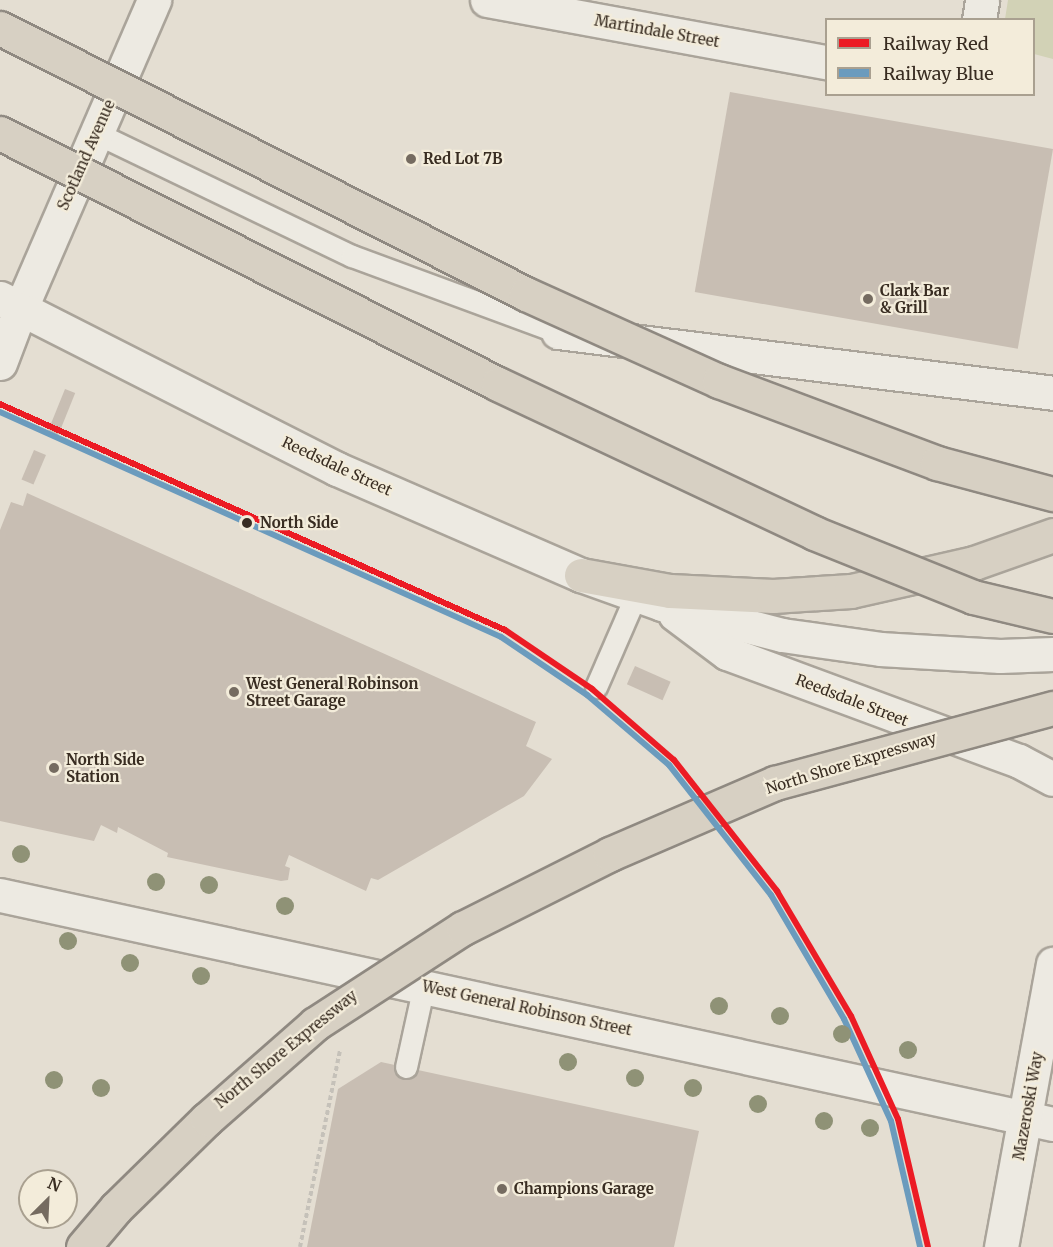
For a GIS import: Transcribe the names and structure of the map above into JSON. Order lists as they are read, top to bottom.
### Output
{
  "streets": {
    "highway": ["North Shore Expressway"],
    "street": [
      "Martindale Street",
      "Scotland Avenue",
      "Reedsdale Street",
      "West General Robinson Street",
      "Mazeroski Way"
    ]
  },
  "crossings": [
    ["Scotland Avenue", "Reedsdale Street"],
    ["West General Robinson Street", "Mazeroski Way"]
  ],
  "places": [
    "Red Lot 7B",
    "Clark Bar & Grill",
    "North Side",
    "West General Robinson Street Garage",
    "North Side Station",
    "Champions Garage"
  ],
  "lines": ["rail line Red", "rail line Blue"],
  "legend": ["Railway Red", "Railway Blue"],
  "north": "top right"
}
